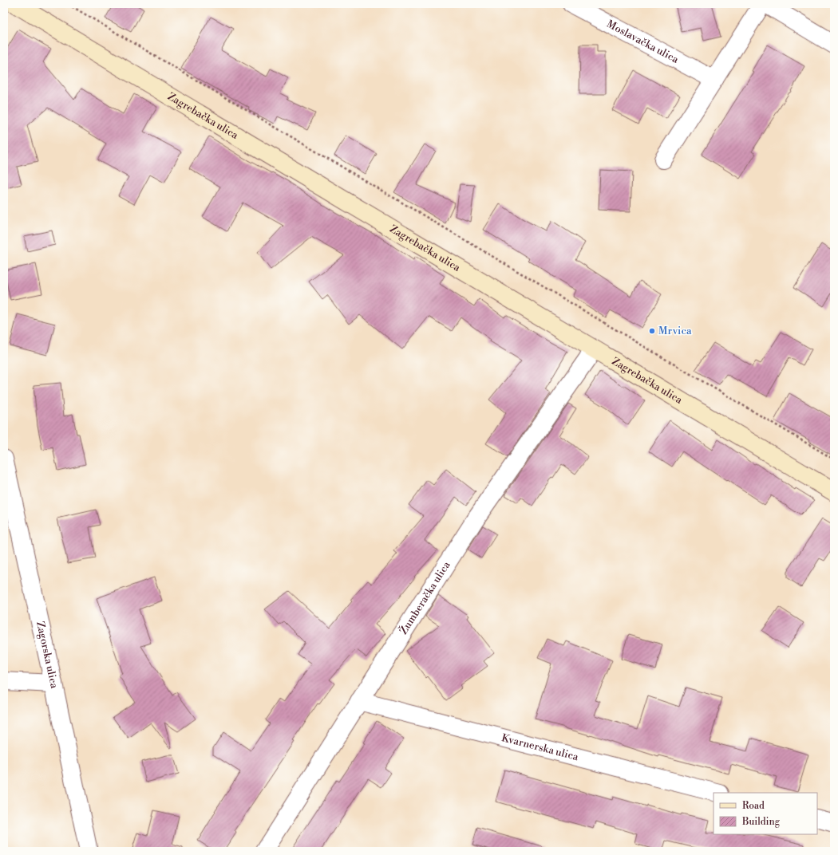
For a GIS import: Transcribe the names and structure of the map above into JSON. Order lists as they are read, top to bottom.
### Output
{
  "streets": {
    "main road": ["Zagrebačka ulica"],
    "street": [
      "Moslavačka ulica",
      "Žumberačka ulica",
      "Zagorska ulica",
      "Kvarnerska ulica"
    ]
  },
  "crossings": [
    ["Zagrebačka ulica", "Žumberačka ulica"],
    ["Žumberačka ulica", "Kvarnerska ulica"]
  ],
  "places": ["Mrvica"],
  "legend": ["Road", "Building"]
}
